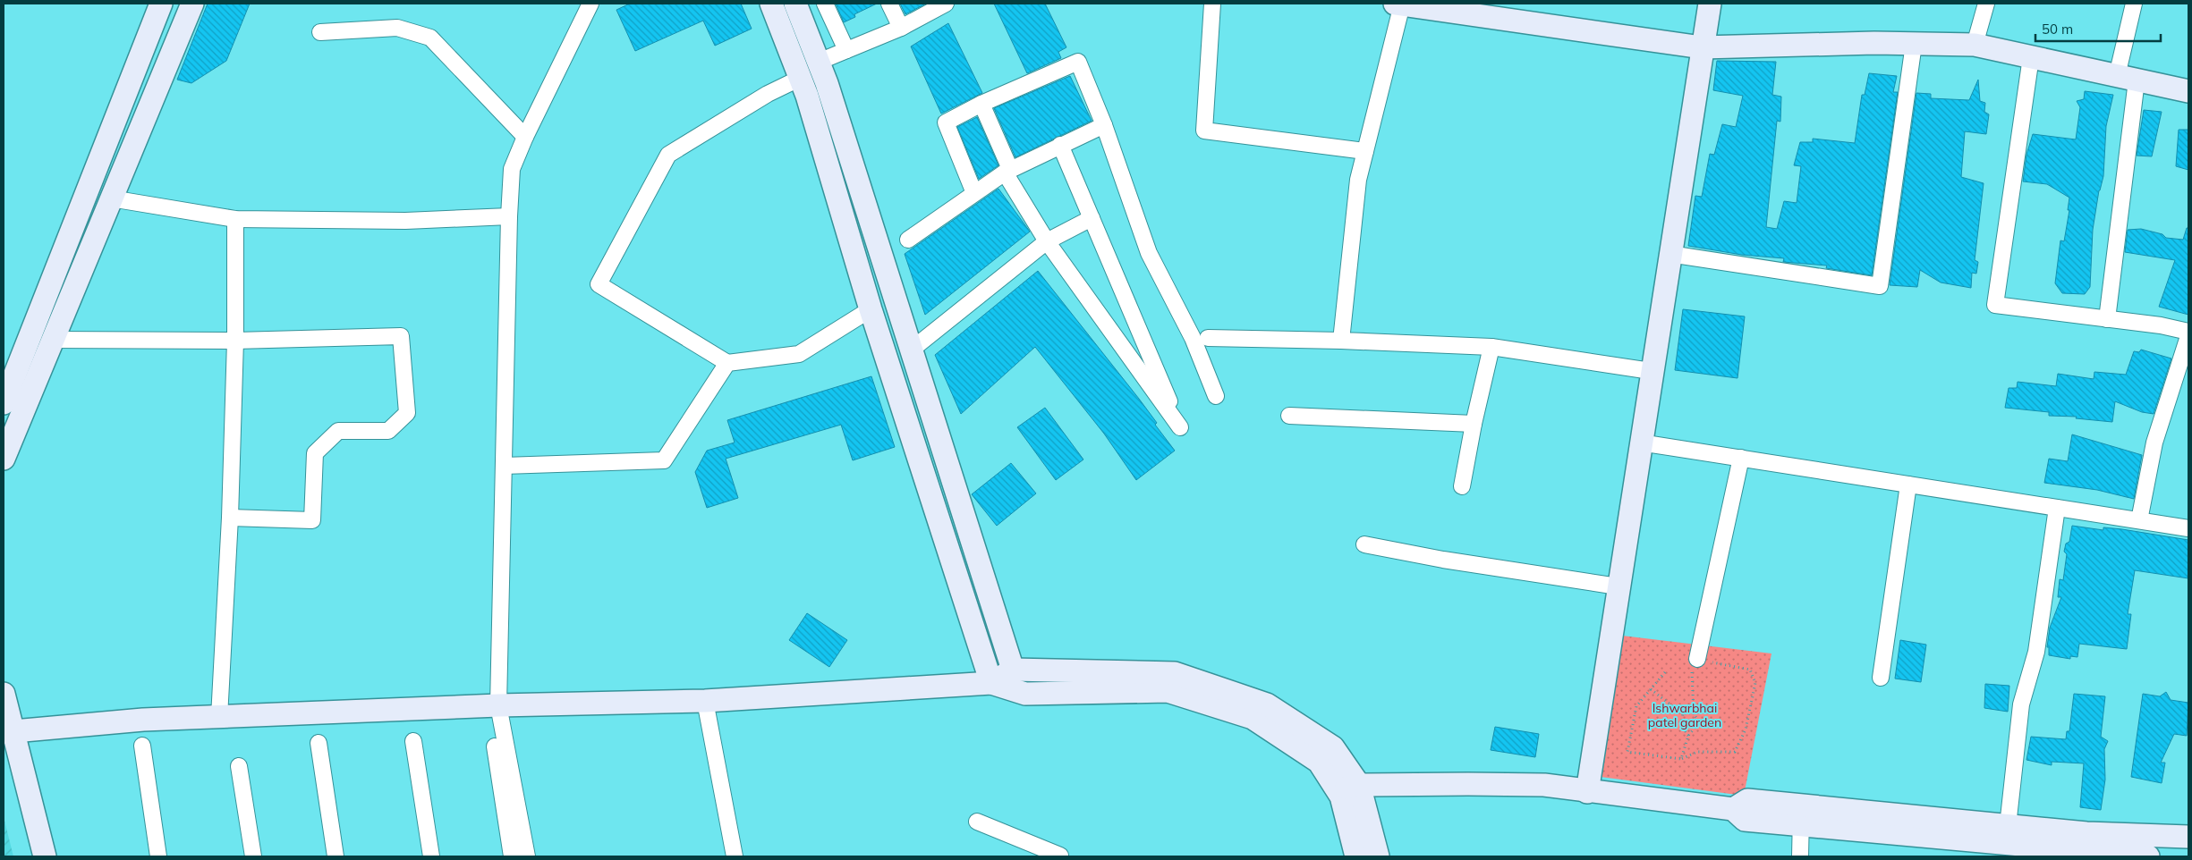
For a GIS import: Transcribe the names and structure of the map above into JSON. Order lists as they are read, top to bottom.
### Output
{
  "parks": ["Ishwarbhai patel garden"],
  "scale_bar": "50 m"
}
